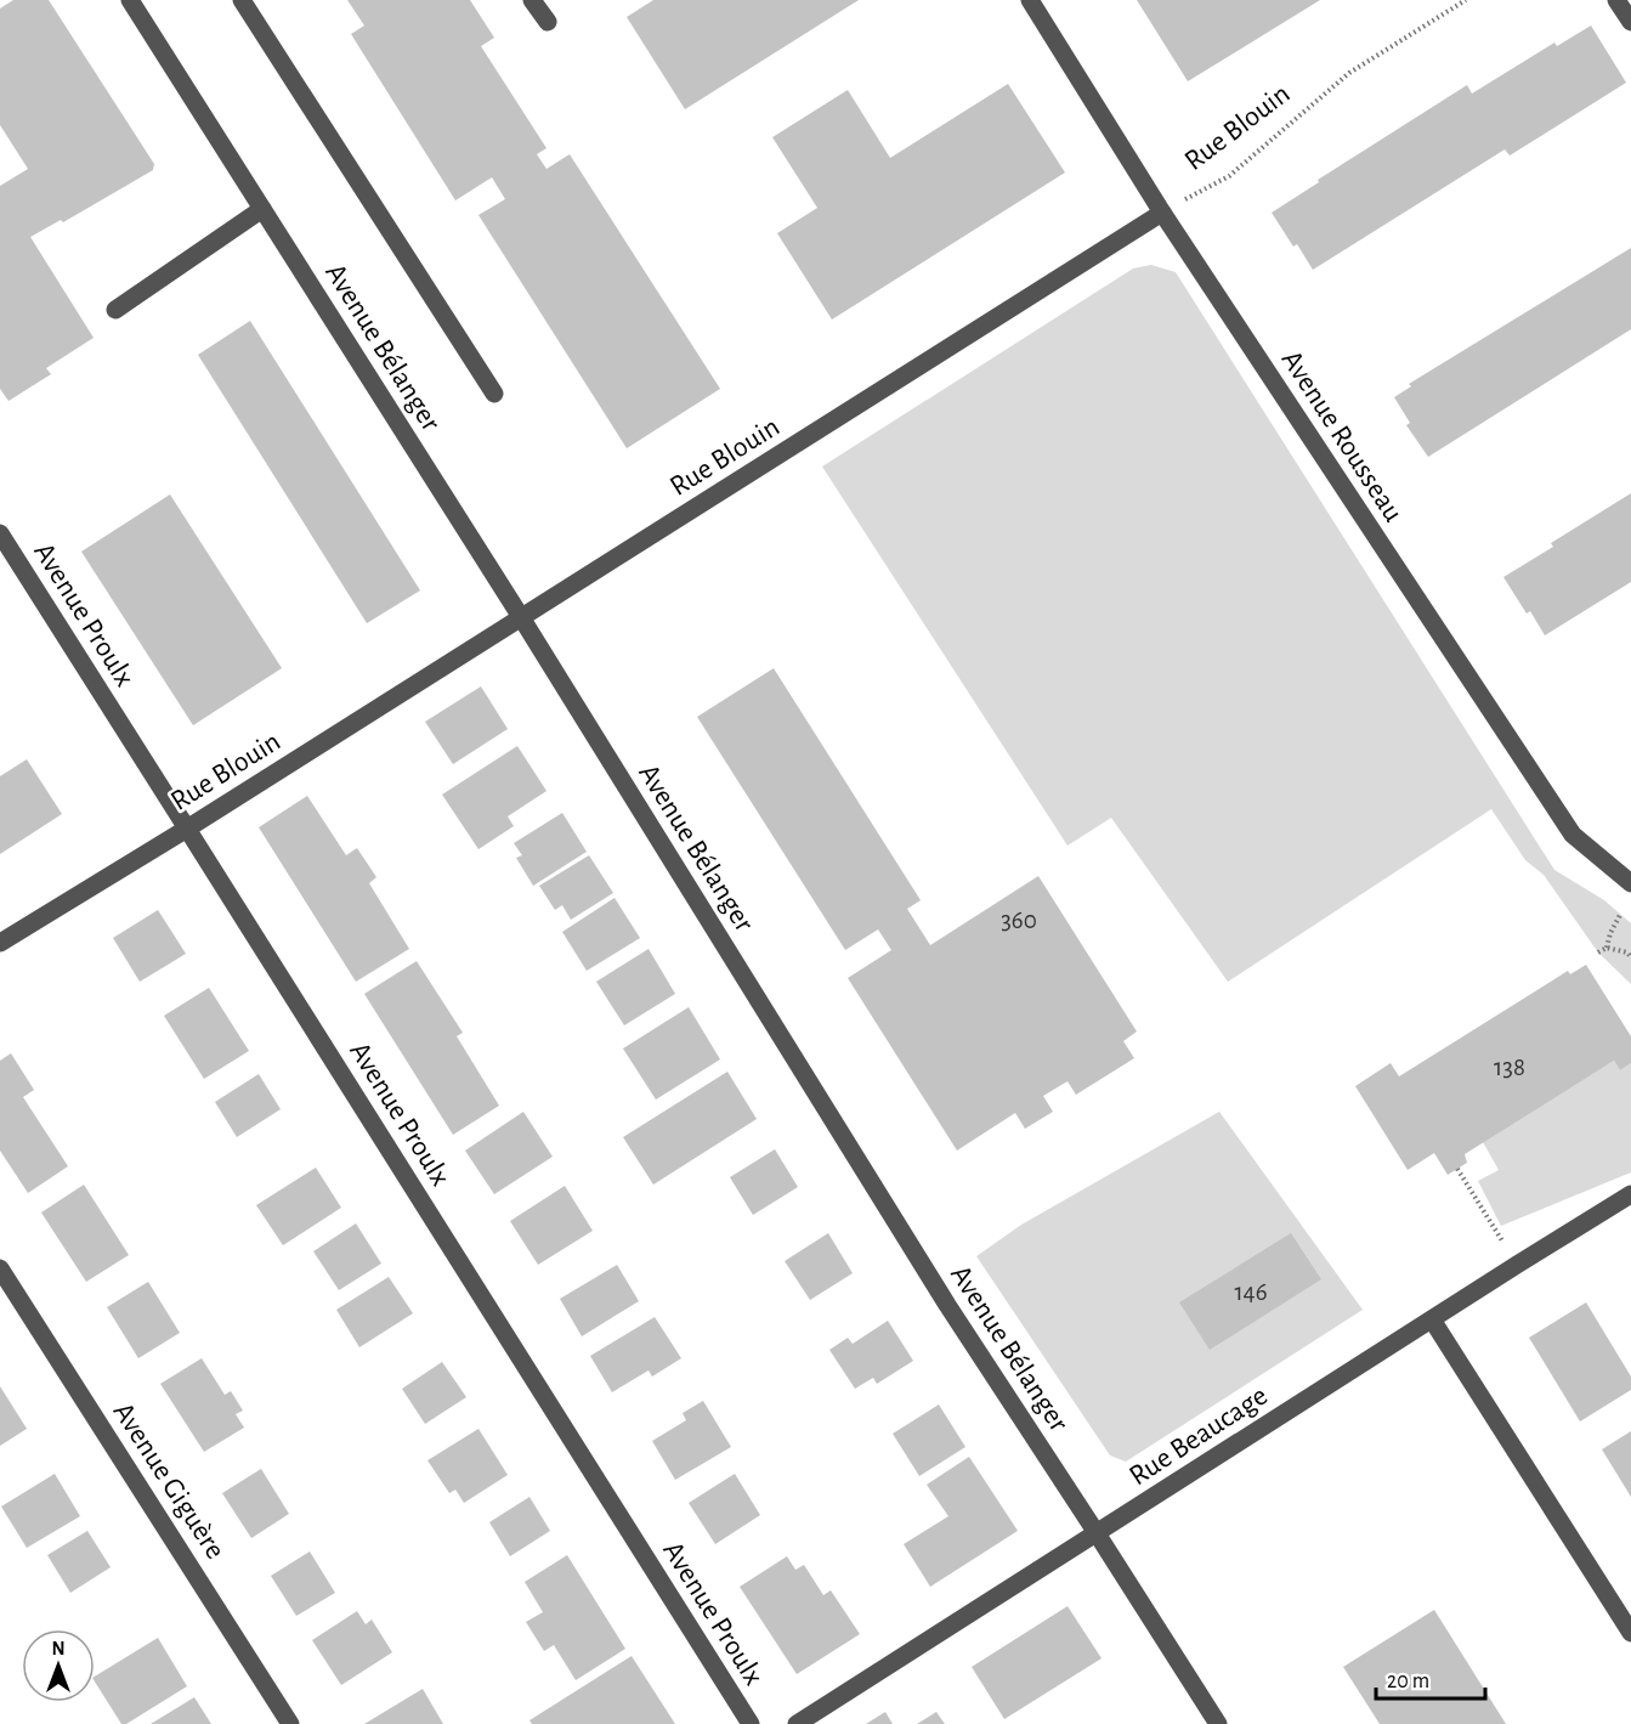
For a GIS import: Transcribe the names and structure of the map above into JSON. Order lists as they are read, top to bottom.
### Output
{
  "streets": {
    "street": [
      "Rue Blouin",
      "Avenue Bélanger",
      "Avenue Rousseau",
      "Avenue Proulx",
      "Rue Beaucage",
      "Avenue Giguère"
    ]
  },
  "crossings": [
    ["Rue Blouin", "Avenue Bélanger"],
    ["Rue Blouin", "Avenue Rousseau"],
    ["Rue Blouin", "Avenue Proulx"],
    ["Avenue Bélanger", "Rue Beaucage"]
  ],
  "house_numbers": ["360", "138", "146"],
  "scale_bar": "20 m",
  "north": "top"
}
